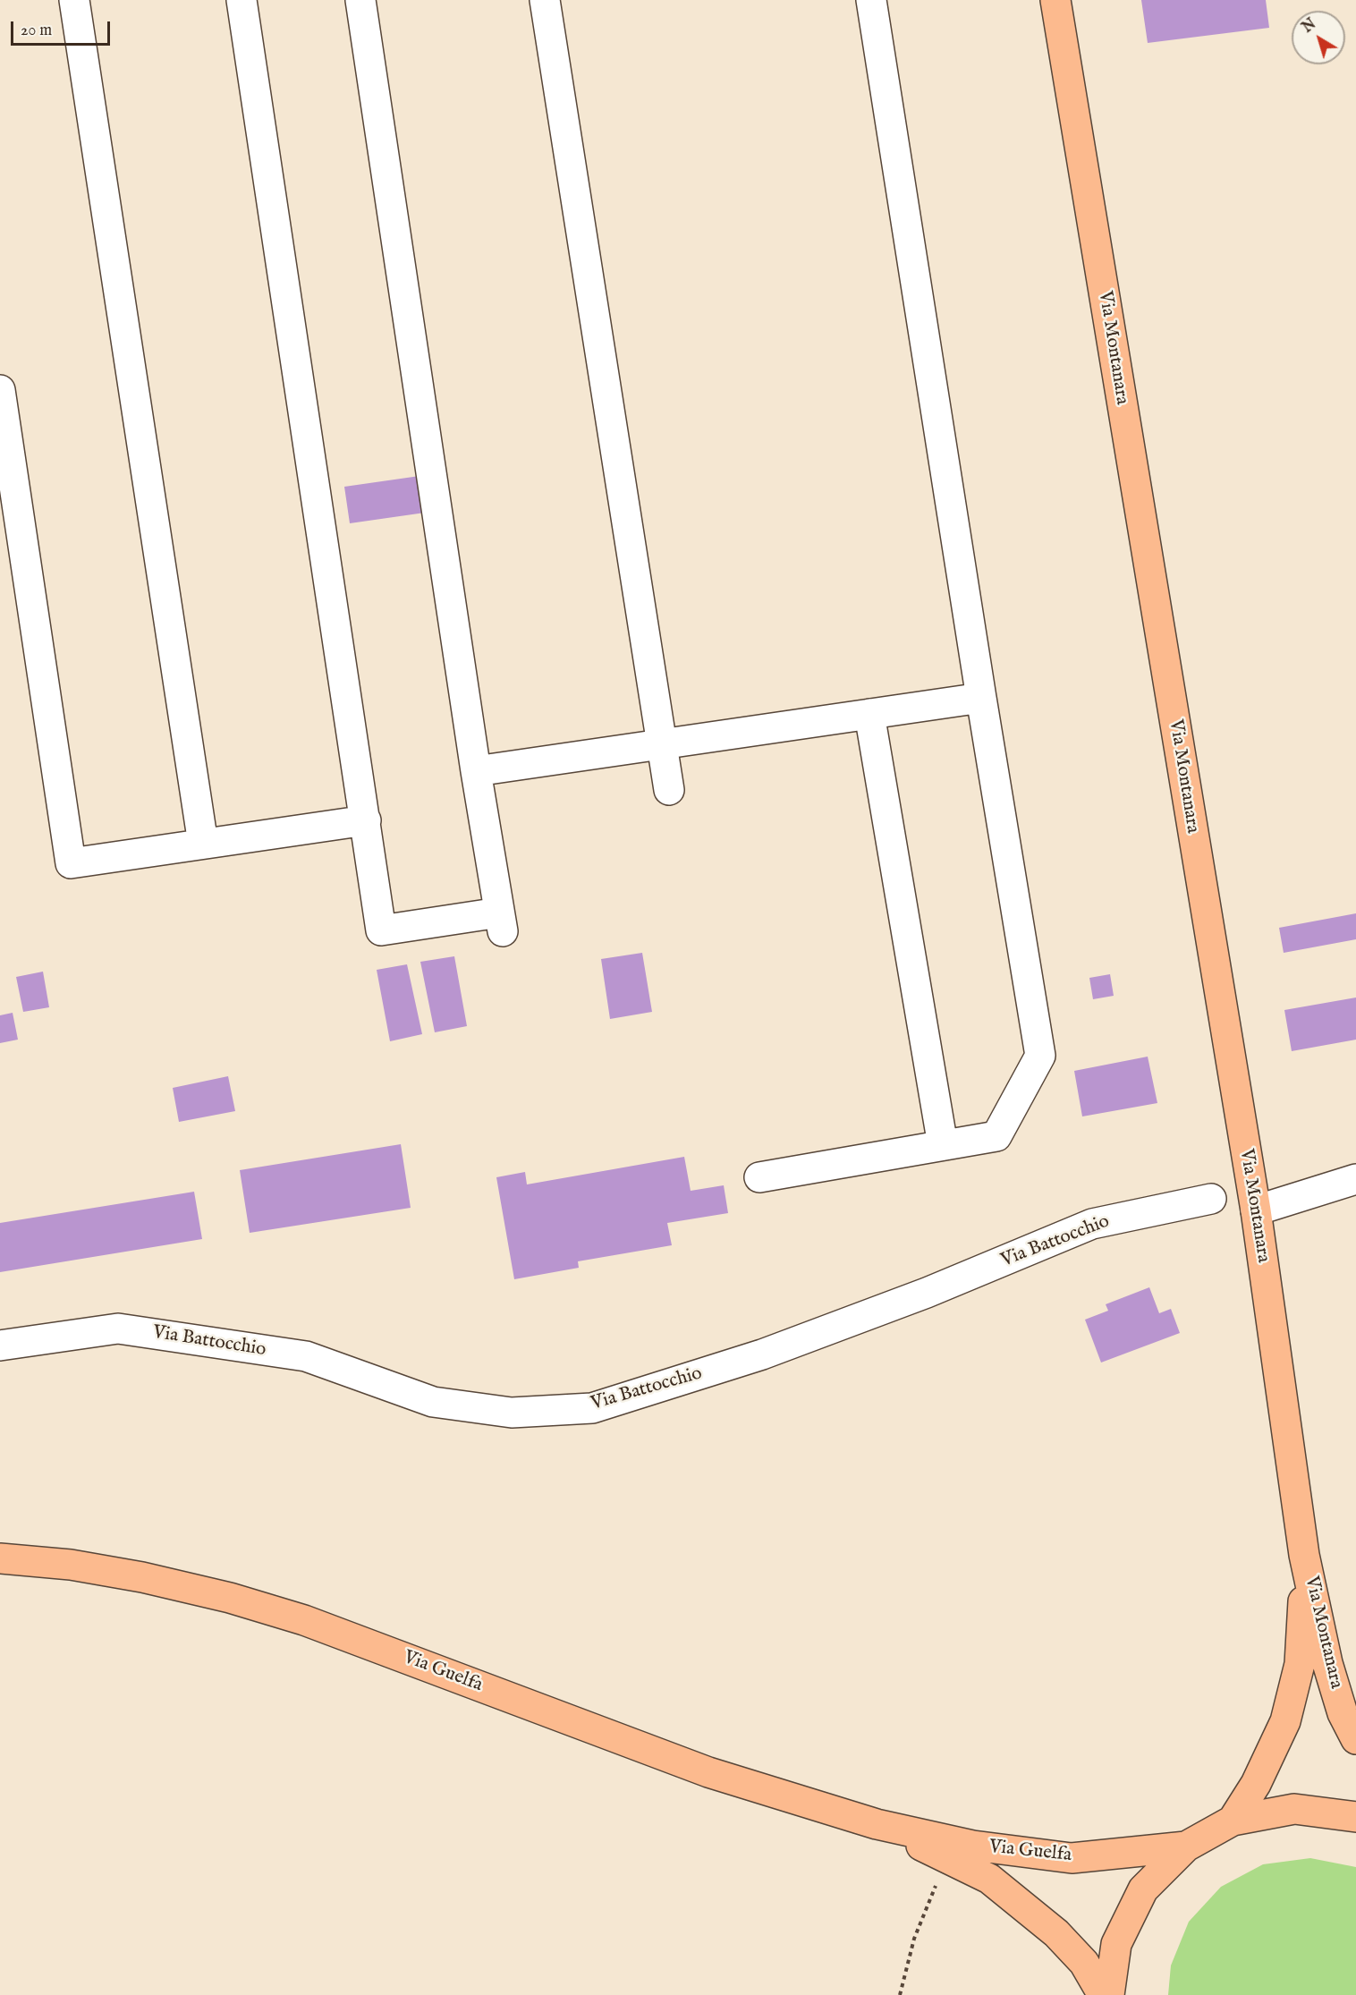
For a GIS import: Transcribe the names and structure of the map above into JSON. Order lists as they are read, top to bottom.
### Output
{
  "streets": {
    "main road": ["Via Montanara", "Via Guelfa"],
    "street": ["Via Battocchio"]
  },
  "crossings": [
    ["Via Montanara", "Via Guelfa"]
  ],
  "scale_bar": "20 m",
  "north": "top left"
}
